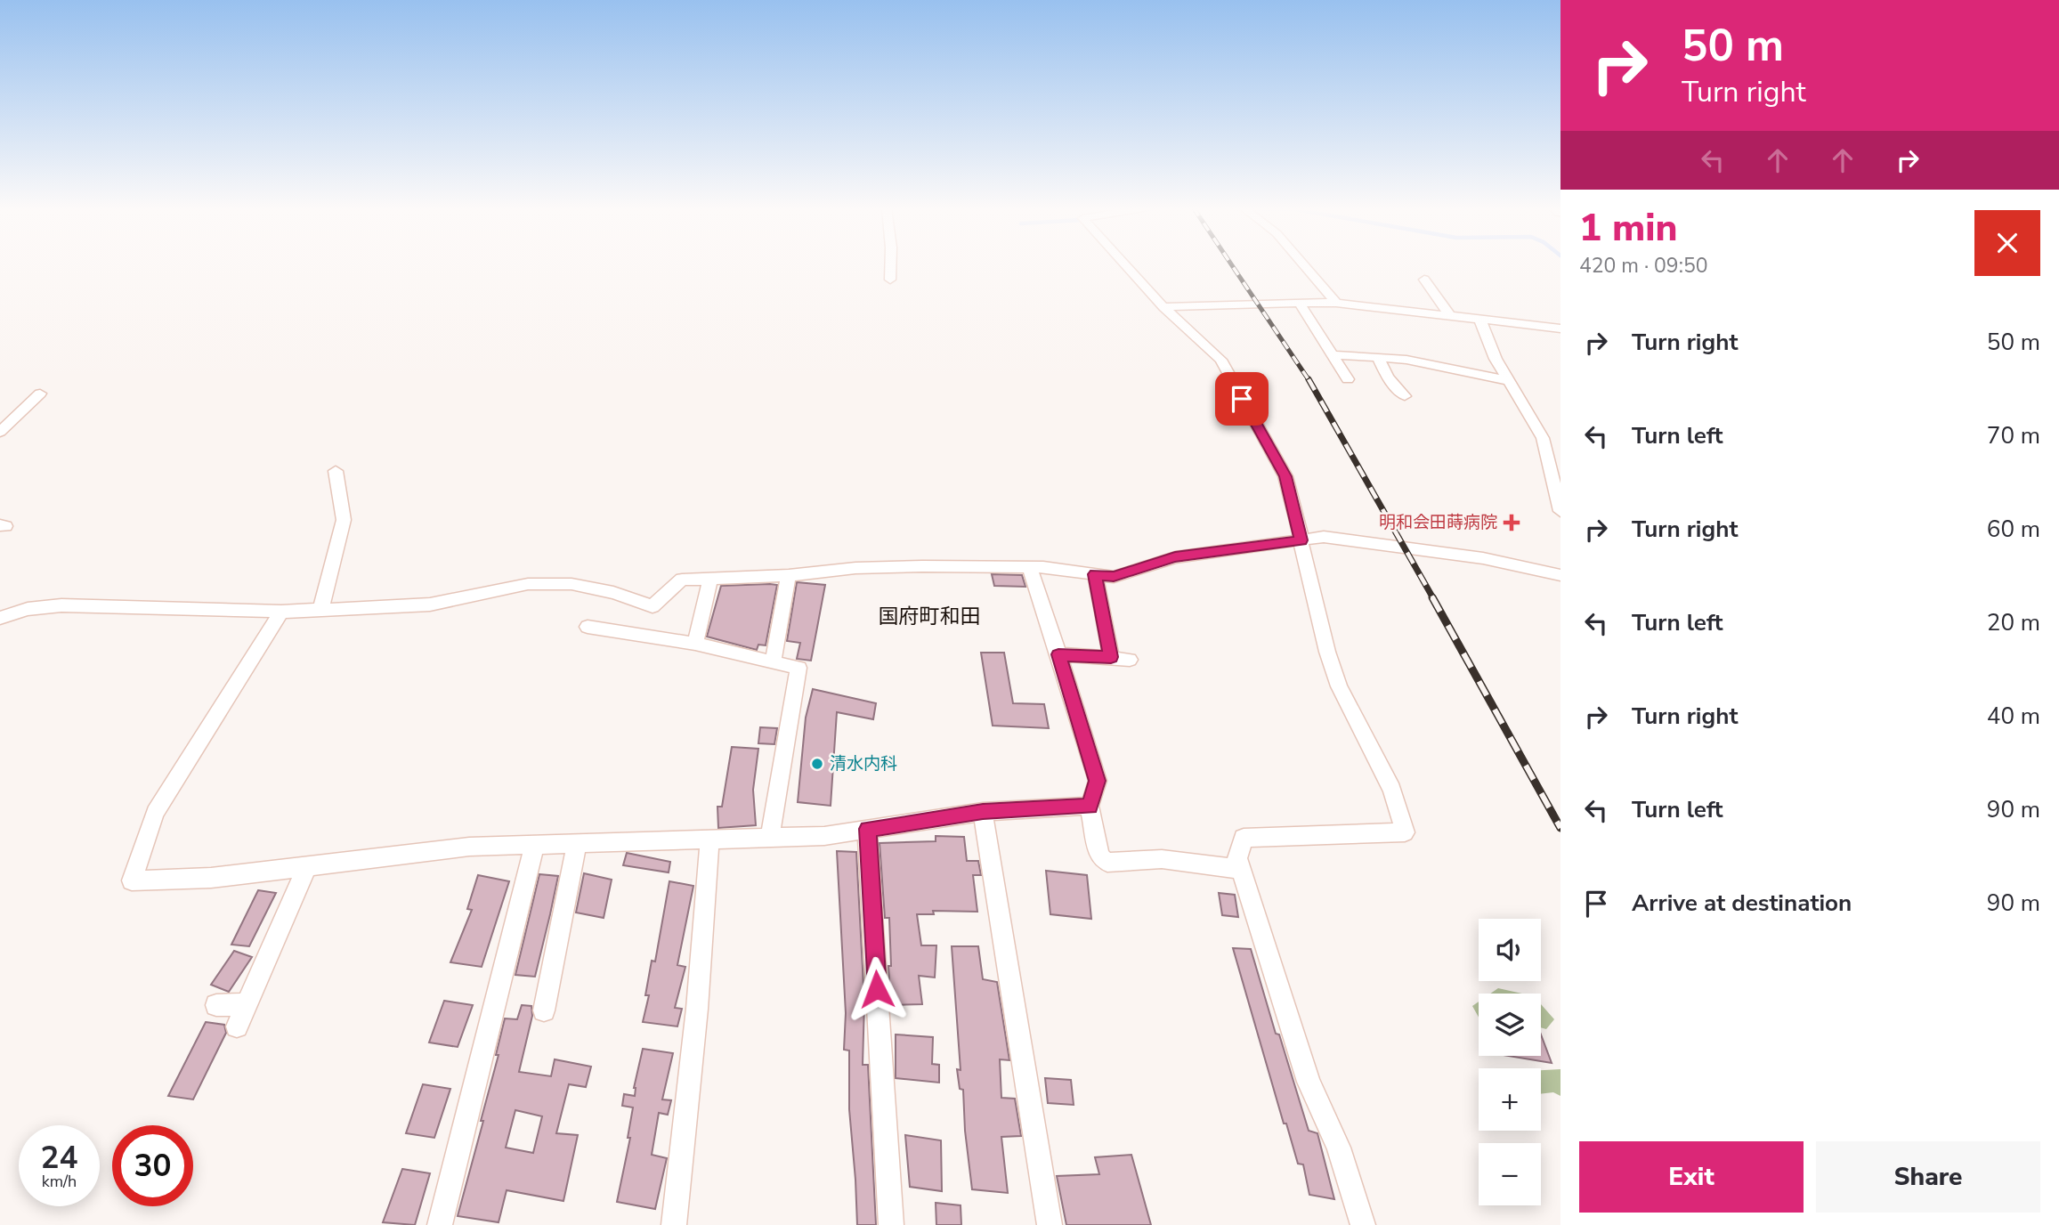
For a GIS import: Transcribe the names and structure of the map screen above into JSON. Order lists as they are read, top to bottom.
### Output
{
  "districts": ["国府町和田"],
  "places": {
    "health": ["明和会田蒔病院"],
    "other": ["清水内科"]
  },
  "page": {
    "turn": ["50 m", "Turn right"],
    "heading": ["1 min", "420 m · 09:50"],
    "list": [
      {
        "name": "Turn right",
        "value": "50 m"
      },
      {
        "name": "Turn left",
        "value": "70 m"
      },
      {
        "name": "Turn right",
        "value": "60 m"
      },
      {
        "name": "Turn left",
        "value": "20 m"
      },
      {
        "name": "Turn right",
        "value": "40 m"
      },
      {
        "name": "Turn left",
        "value": "90 m"
      },
      {
        "name": "Arrive at destination",
        "value": "90 m"
      }
    ],
    "map_buttons": ["+", "−"],
    "speed": "24 km/h",
    "limit": "30",
    "buttons": ["Exit", "Share"]
  }
}
